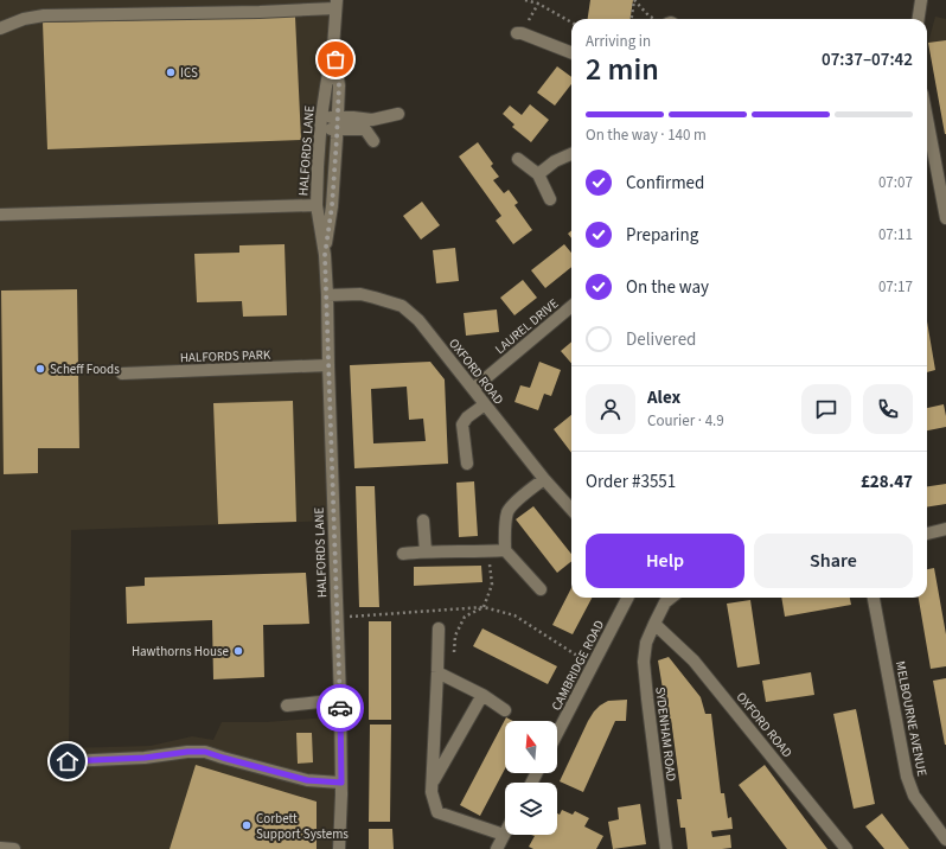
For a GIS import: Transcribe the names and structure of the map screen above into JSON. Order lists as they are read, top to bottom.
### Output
{
  "streets": {
    "street": [
      "HALFORDS LANE",
      "LAUREL DRIVE",
      "HALFORDS PARK",
      "OXFORD ROAD",
      "CAMBRIDGE ROAD",
      "MELBOURNE AVENUE",
      "SYDENHAM ROAD"
    ]
  },
  "crossings": [
    ["HALFORDS LANE", "HALFORDS PARK"],
    ["HALFORDS LANE", "OXFORD ROAD"],
    ["LAUREL DRIVE", "OXFORD ROAD"],
    ["OXFORD ROAD", "SYDENHAM ROAD"]
  ],
  "places": [
    "ICS",
    "Scheff Foods",
    "Hawthorns House",
    "Corbett Support Systems"
  ],
  "north": "top",
  "page": {
    "heading": ["2 min", "Arriving in", "07:37–07:42"],
    "panel": [
      "Alex",
      "Courier · 4.9",
      "Order #3551",
      "£28.47"
    ],
    "bar": "On the way · 140 m",
    "list": [
      ["Confirmed", "07:07"],
      ["Preparing", "07:11"],
      ["On the way", "07:17"],
      "Delivered"
    ],
    "buttons": ["Help", "Share"]
  }
}
